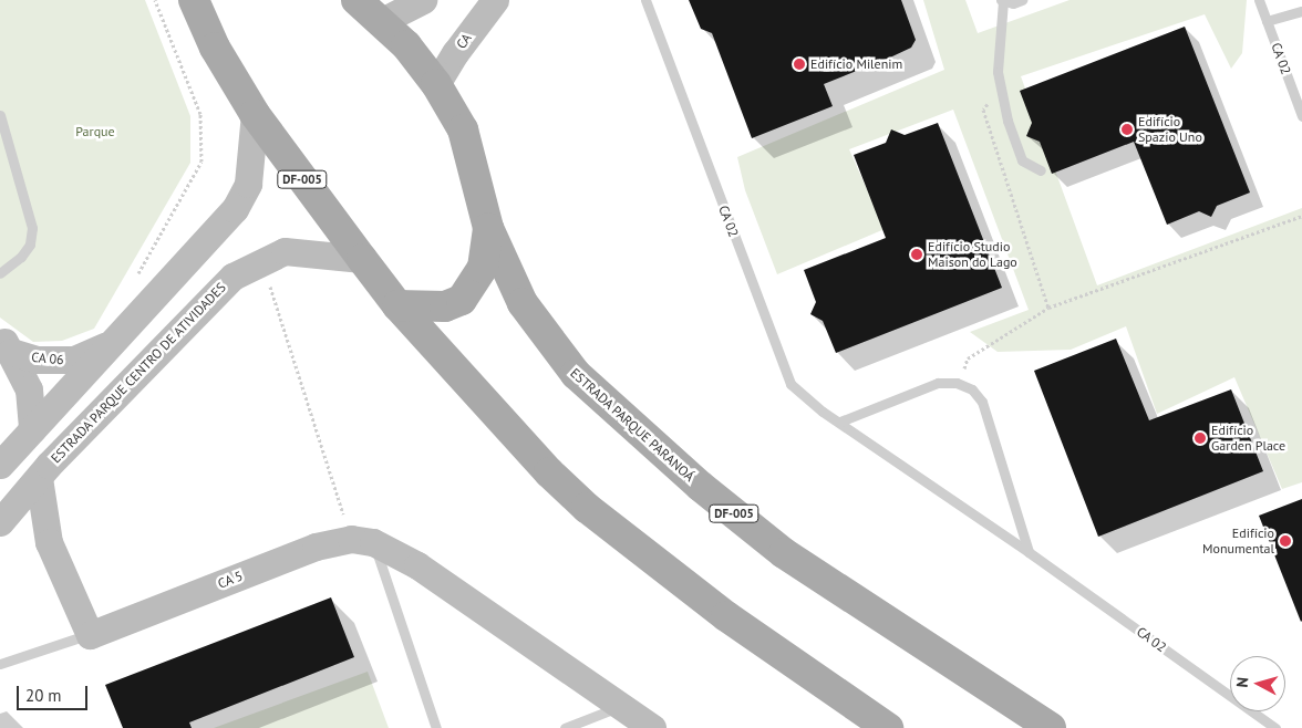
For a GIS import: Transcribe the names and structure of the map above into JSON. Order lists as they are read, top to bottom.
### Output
{
  "streets": {
    "main road": ["DF-005", "ESTRADA PARQUE PARANOÁ"],
    "street": [
      "CA",
      "CA 06",
      "ESTRADA PARQUE CENTRO DE ATIVIDADES",
      "CA 5"
    ],
    "lane": ["CA 02"]
  },
  "crossings": [
    ["CA", "ESTRADA PARQUE PARANOÁ"],
    ["DF-005", "ESTRADA PARQUE CENTRO DE ATIVIDADES"]
  ],
  "parks": ["Parque"],
  "places": [
    "Edifício Milenim",
    "Edifício Spazio Uno",
    "Edifício Studio Maison do Lago",
    "Edifício Garden Place",
    "Edifício Monumental"
  ],
  "scale_bar": "20 m",
  "north": "left"
}
